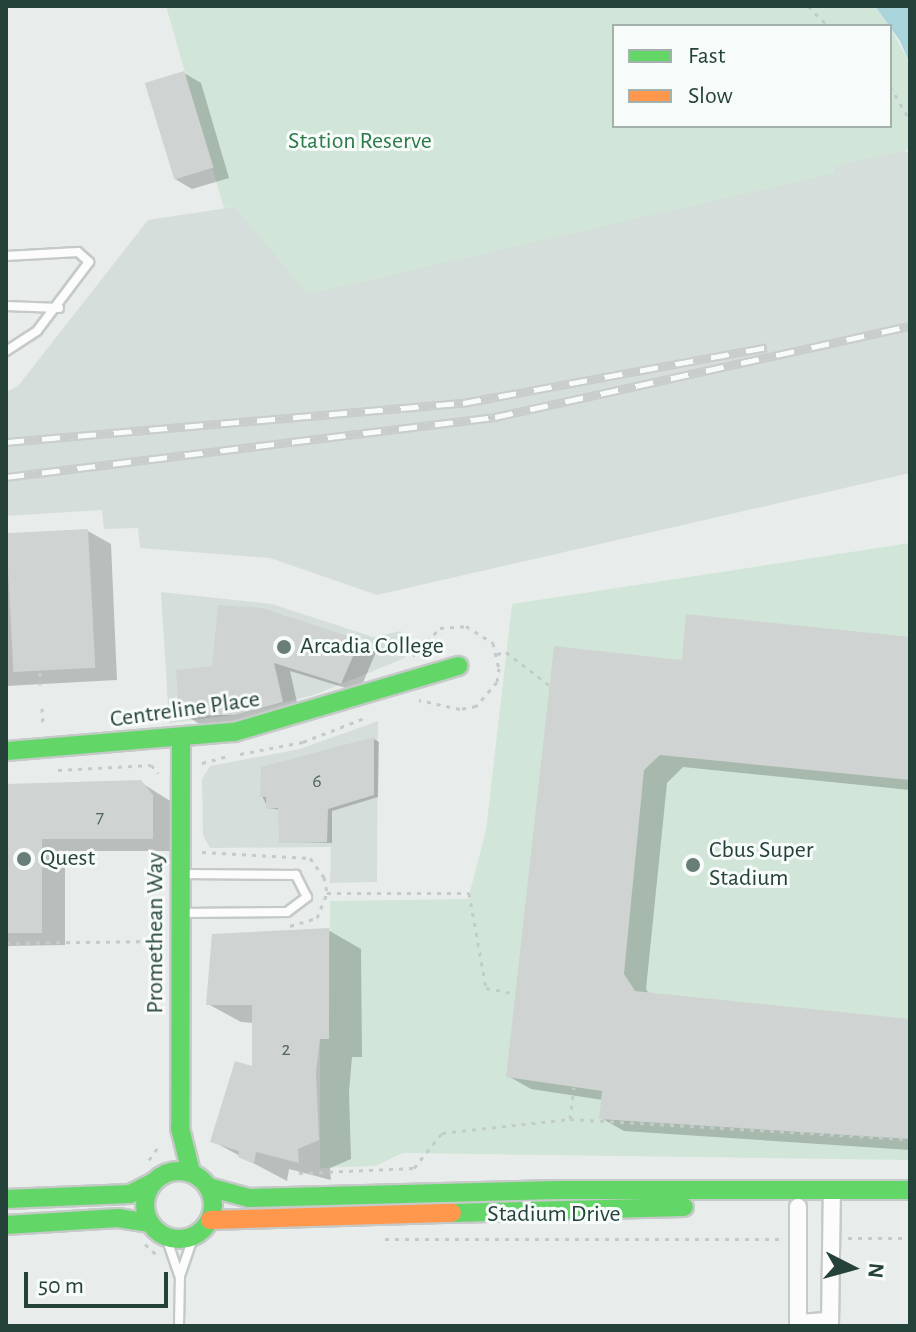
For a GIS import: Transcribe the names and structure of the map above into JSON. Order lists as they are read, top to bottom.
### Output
{
  "streets": {
    "street": ["Centreline Place", "Promethean Way", "Stadium Drive"]
  },
  "crossings": [
    ["Centreline Place", "Promethean Way"]
  ],
  "parks": ["Station Reserve"],
  "places": ["Arcadia College", "Quest", "Cbus Super Stadium"],
  "house_numbers": ["6", "7", "2"],
  "legend": ["Fast", "Slow"],
  "scale_bar": "50 m",
  "north": "right"
}
